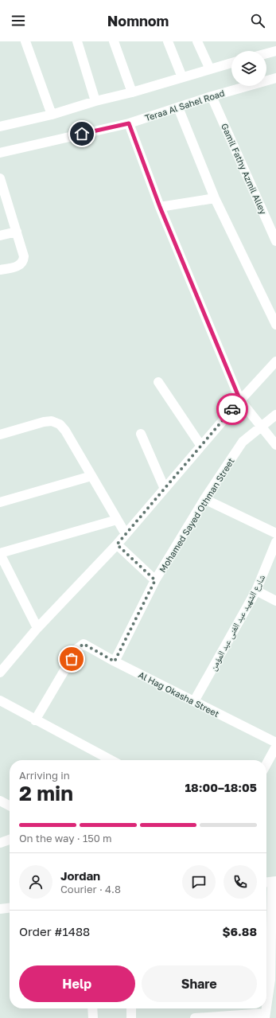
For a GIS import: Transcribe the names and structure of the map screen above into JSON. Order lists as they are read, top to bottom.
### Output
{
  "streets": {
    "street": [
      "Teraa Al Sahel Road",
      "Gamil Fathy Azmil Alley",
      "Mohamed Sayed Othman Street",
      "شارع الشهيد عبد الغنى عبد المؤمن",
      "Al Hag Okasha Street"
    ]
  },
  "crossings": [
    ["Teraa Al Sahel Road", "Gamil Fathy Azmil Alley"],
    ["Mohamed Sayed Othman Street", "Al Hag Okasha Street"],
    ["شارع الشهيد عبد الغنى عبد المؤمن", "Al Hag Okasha Street"]
  ],
  "page": {
    "header": "Nomnom",
    "heading": ["2 min", "Arriving in", "18:00–18:05"],
    "panel": [
      "Jordan",
      "Courier · 4.8",
      "Order #1488",
      "$6.88"
    ],
    "bar": "On the way · 150 m",
    "buttons": ["Help", "Share"]
  }
}
